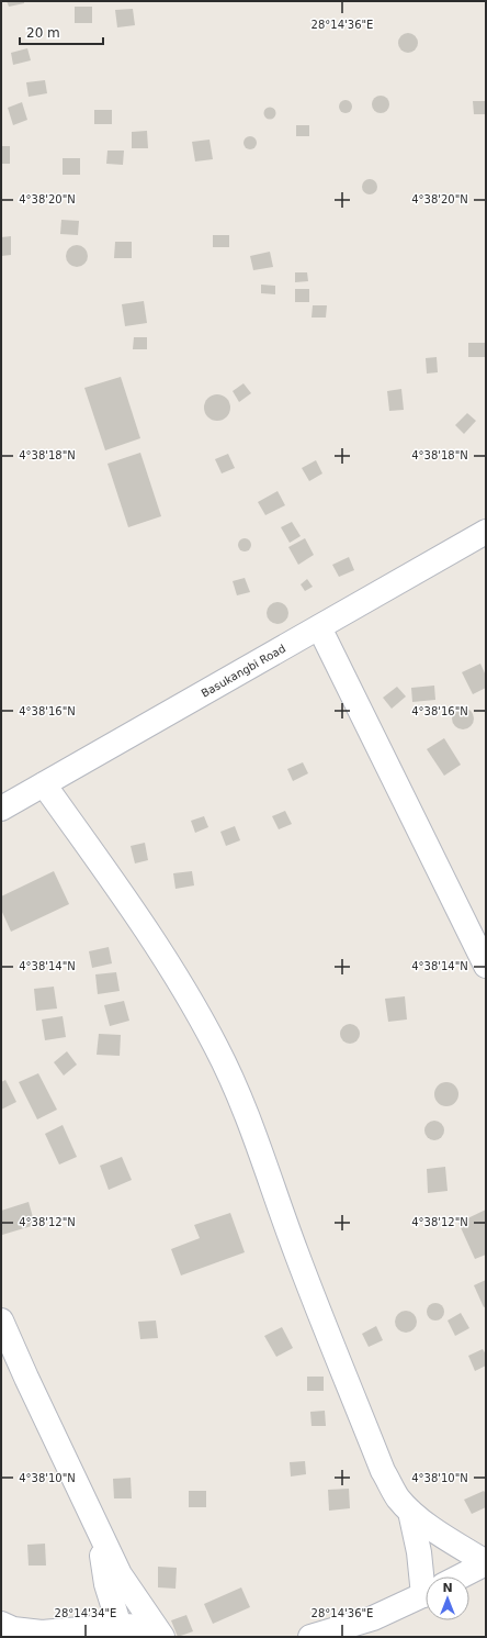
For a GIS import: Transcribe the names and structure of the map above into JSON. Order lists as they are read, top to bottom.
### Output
{
  "streets": {
    "street": ["Basukangbi Road"]
  },
  "scale_bar": "20 m",
  "north": "top",
  "coordinates": [
    "28°14'36\"E",
    "4°38'20\"N",
    "4°38'18\"N",
    "4°38'16\"N",
    "4°38'14\"N",
    "4°38'12\"N",
    "4°38'10\"N",
    "28°14'34\"E"
  ]
}
